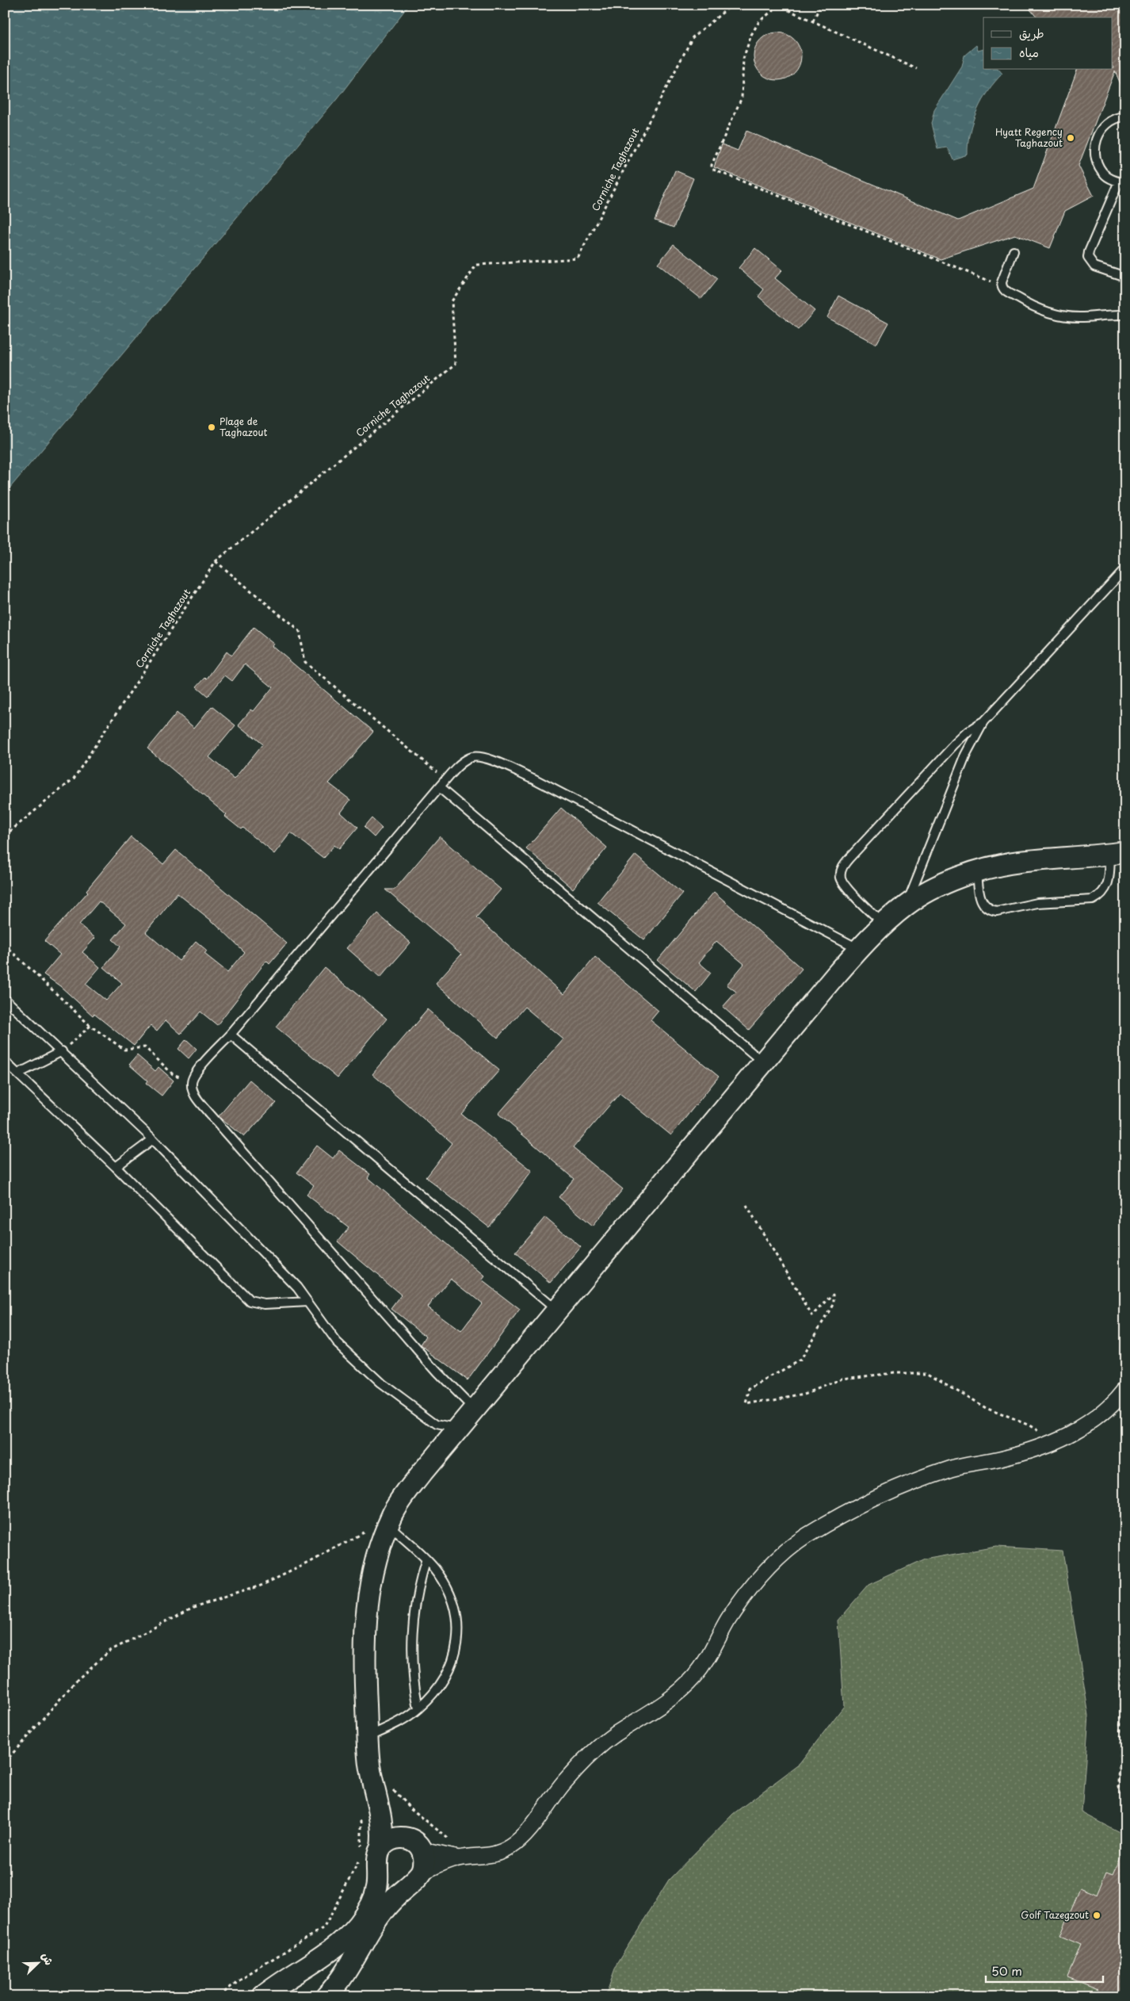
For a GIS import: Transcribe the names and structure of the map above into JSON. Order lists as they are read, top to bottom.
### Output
{
  "streets": {
    "path": ["Corniche Taghazout"]
  },
  "places": ["Hyatt Regency Taghazout", "Plage de Taghazout", "Golf Tazegzout"],
  "legend": ["طريق", "مياه"],
  "scale_bar": "50 m",
  "north": "top right"
}
